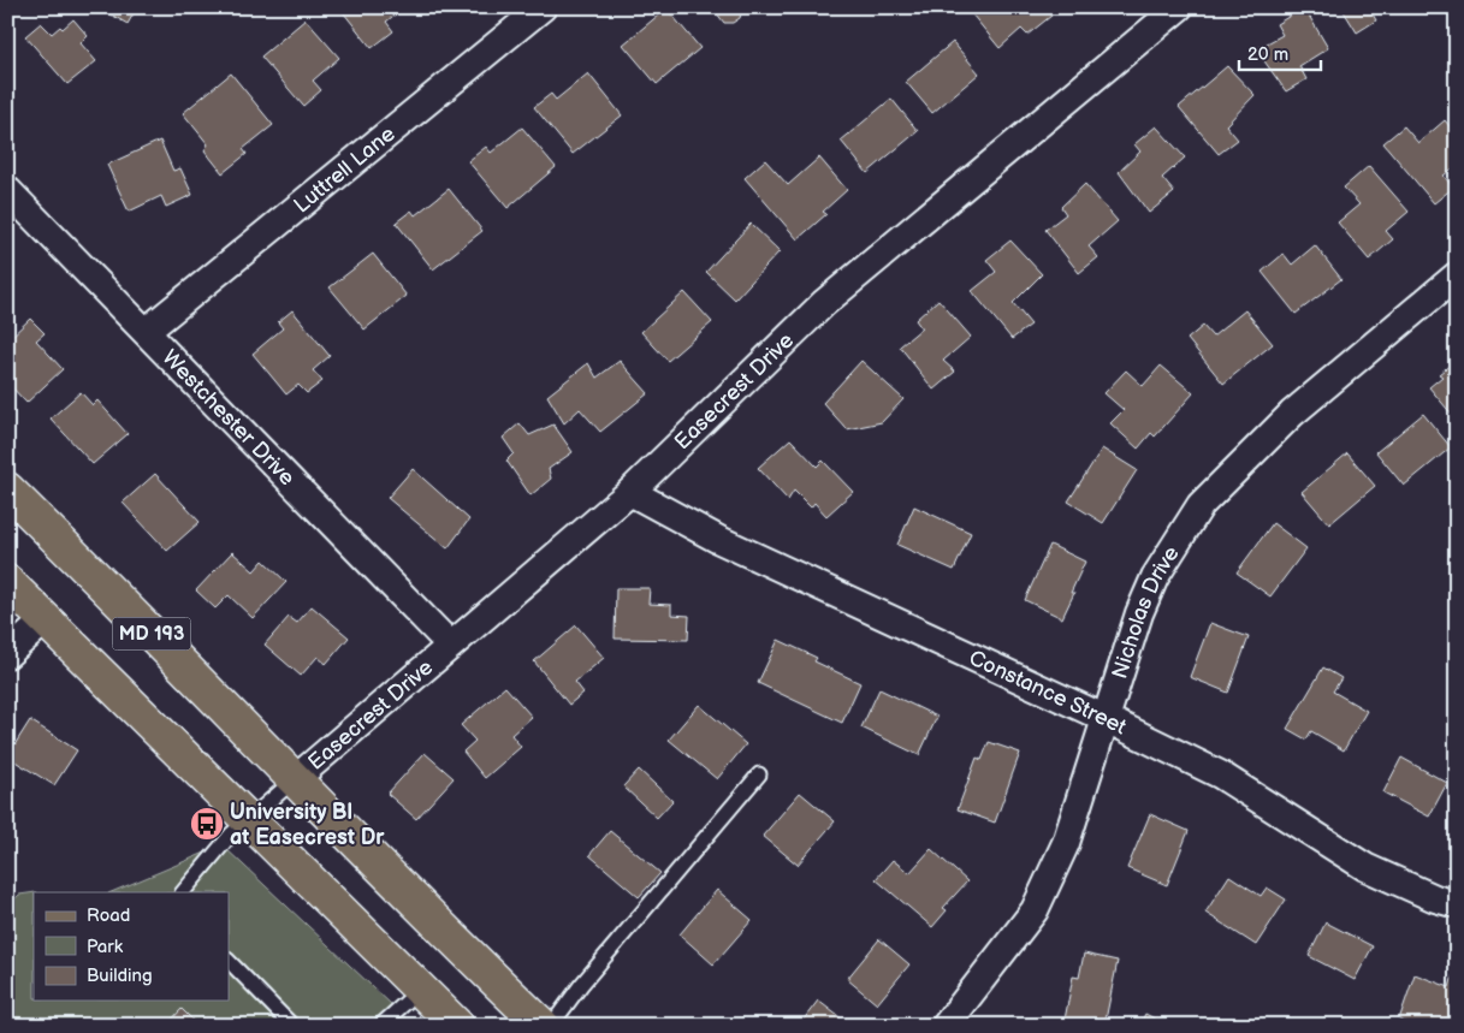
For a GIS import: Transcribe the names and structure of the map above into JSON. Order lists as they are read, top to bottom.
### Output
{
  "streets": {
    "main road": ["MD 193"],
    "street": [
      "Luttrell Lane",
      "Easecrest Drive",
      "Westchester Drive",
      "Nicholas Drive",
      "Constance Street"
    ]
  },
  "crossings": [
    ["Luttrell Lane", "Westchester Drive"],
    ["Easecrest Drive", "Westchester Drive"],
    ["Easecrest Drive", "MD 193"],
    ["Easecrest Drive", "Constance Street"],
    ["Nicholas Drive", "Constance Street"]
  ],
  "places": {
    "bus stop": ["University Bl at Easecrest Dr"]
  },
  "legend": ["Road", "Park", "Building"],
  "scale_bar": "20 m"
}
